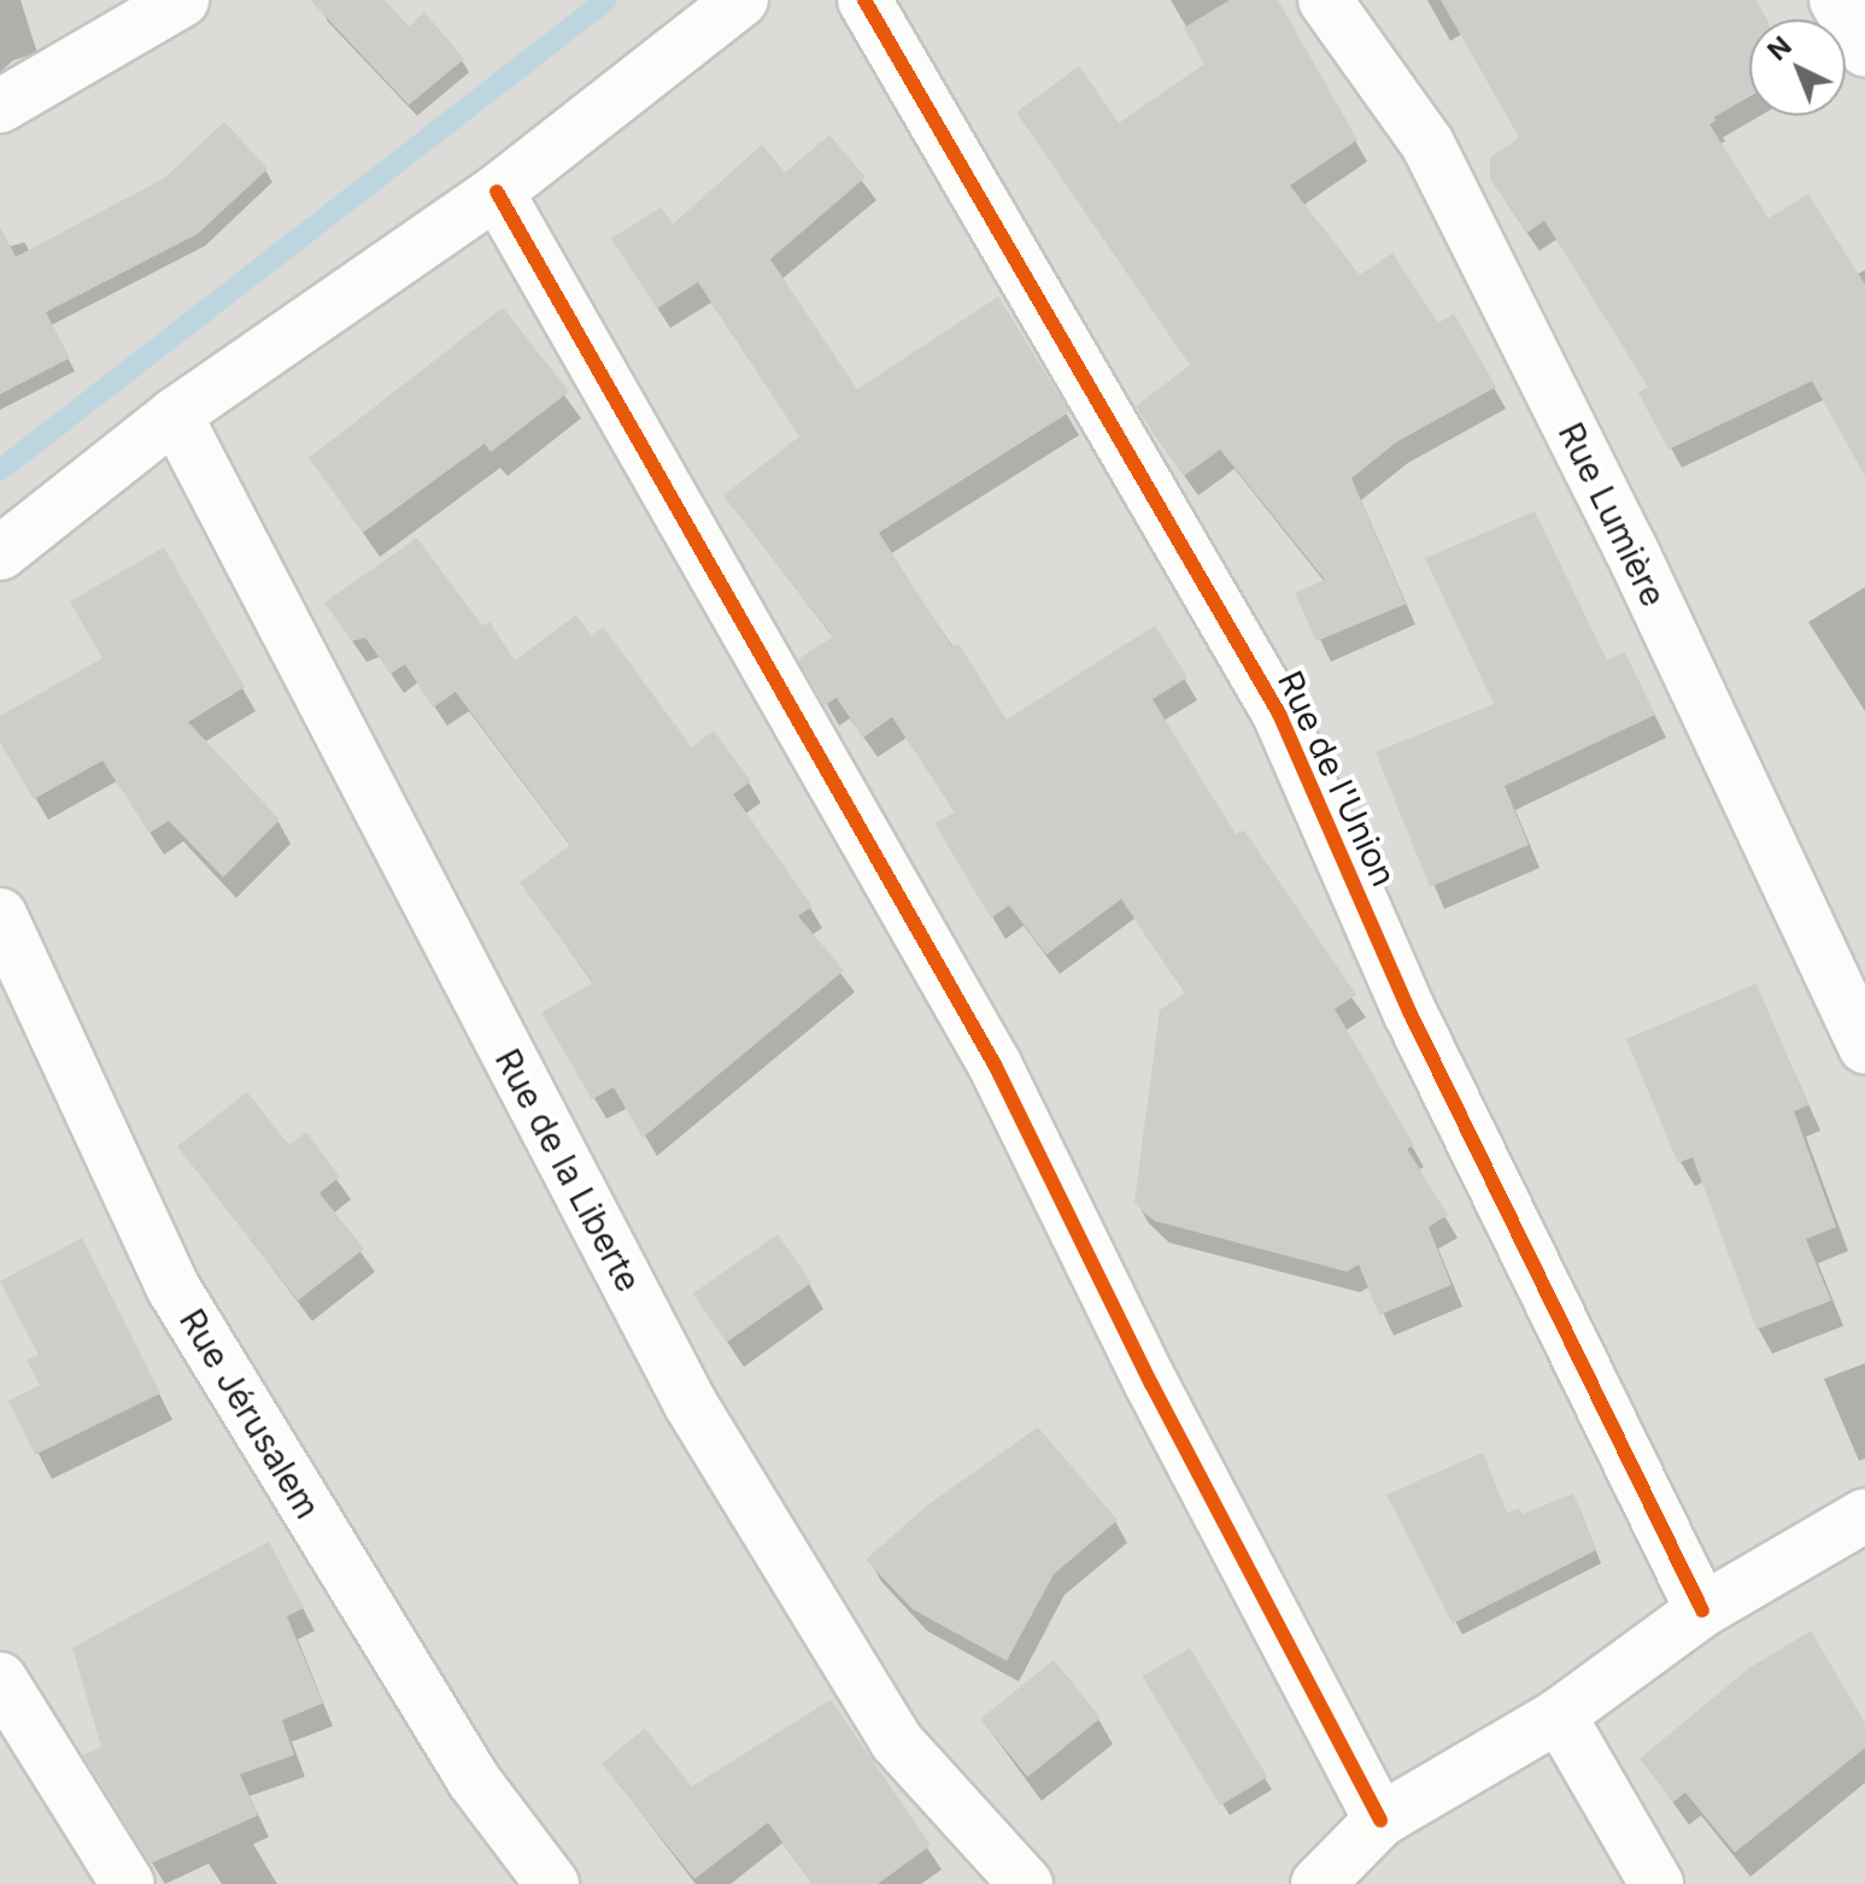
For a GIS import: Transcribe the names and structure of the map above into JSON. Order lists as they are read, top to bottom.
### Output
{
  "streets": {
    "street": [
      "Rue Lumière",
      "Rue de l'Union",
      "Rue de la Liberte",
      "Rue Jérusalem"
    ]
  },
  "north": "top left"
}
